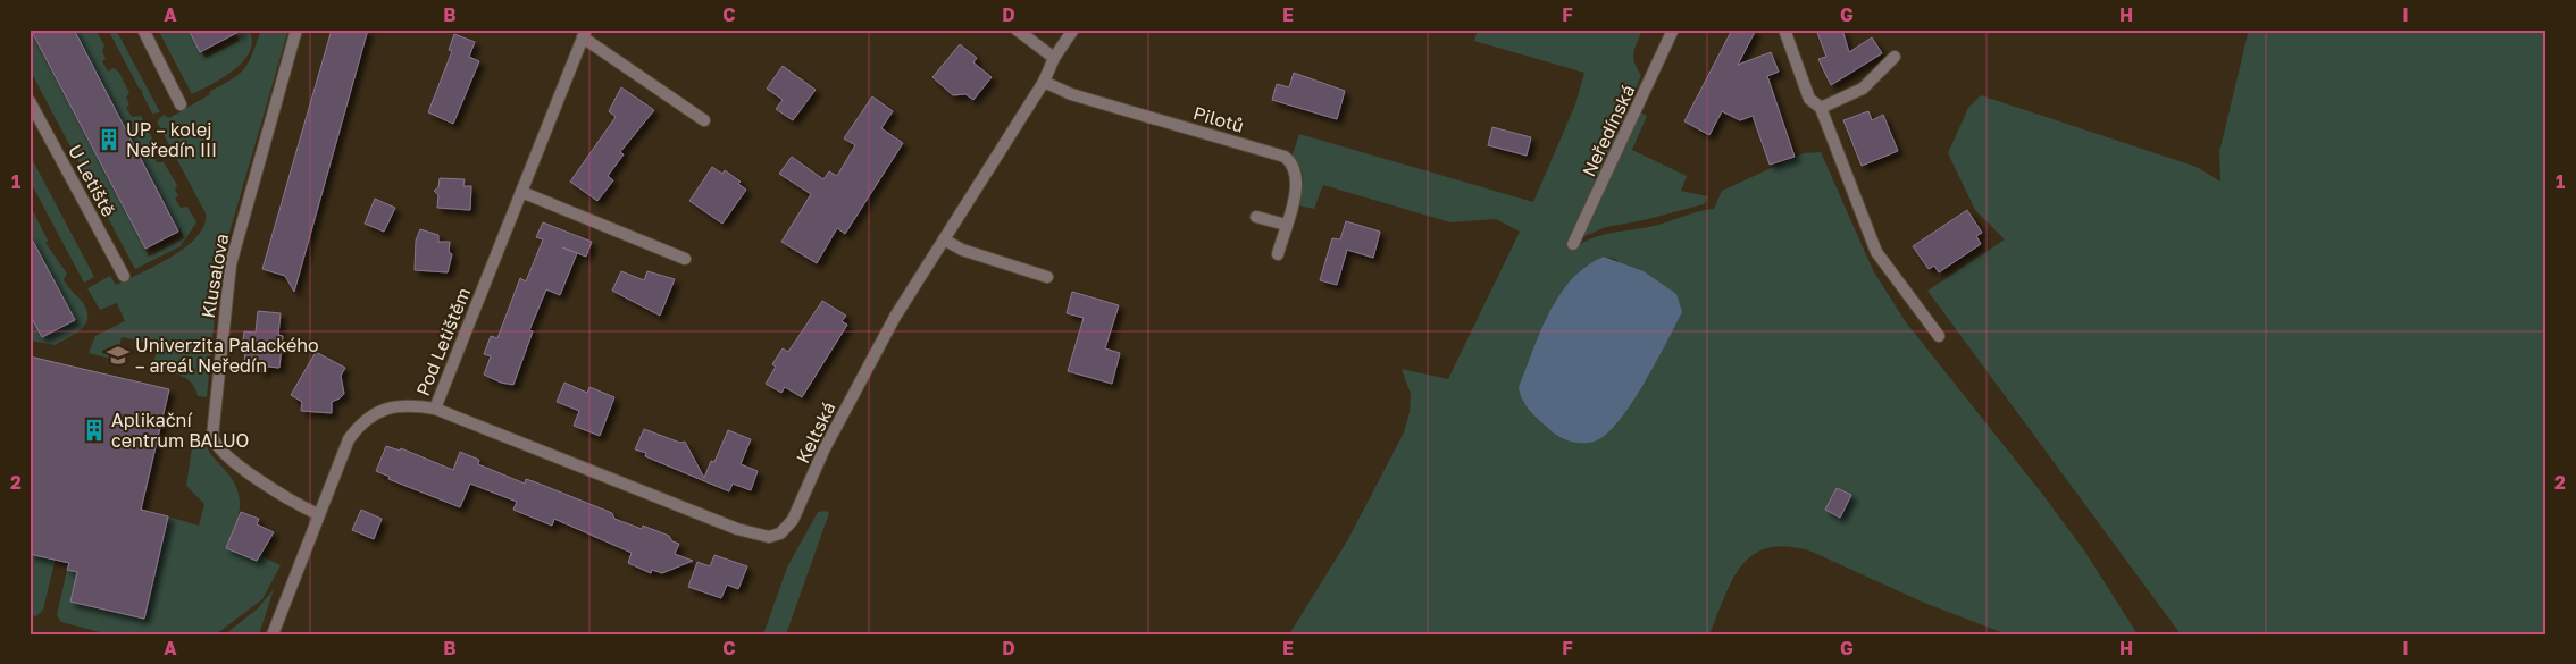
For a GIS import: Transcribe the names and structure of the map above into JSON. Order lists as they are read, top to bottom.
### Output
{
  "streets": {
    "street": [
      "Pilotů",
      "Neředínská",
      "U Letiště",
      "Klusalova",
      "Pod Letištěm",
      "Keltská"
    ]
  },
  "crossings": [
    ["Pilotů", "Keltská"],
    ["Klusalova", "Pod Letištěm"],
    ["Pod Letištěm", "Keltská"]
  ],
  "places": {
    "building": ["UP – kolej Neředín III", "Aplikační centrum BALUO"],
    "school or university": ["Univerzita Palackého – areál Neředín"]
  },
  "grid": {
    "columns": [
      "A",
      "B",
      "C",
      "D",
      "E",
      "F",
      "G",
      "H",
      "I"
    ],
    "rows": ["1", "2"]
  }
}
